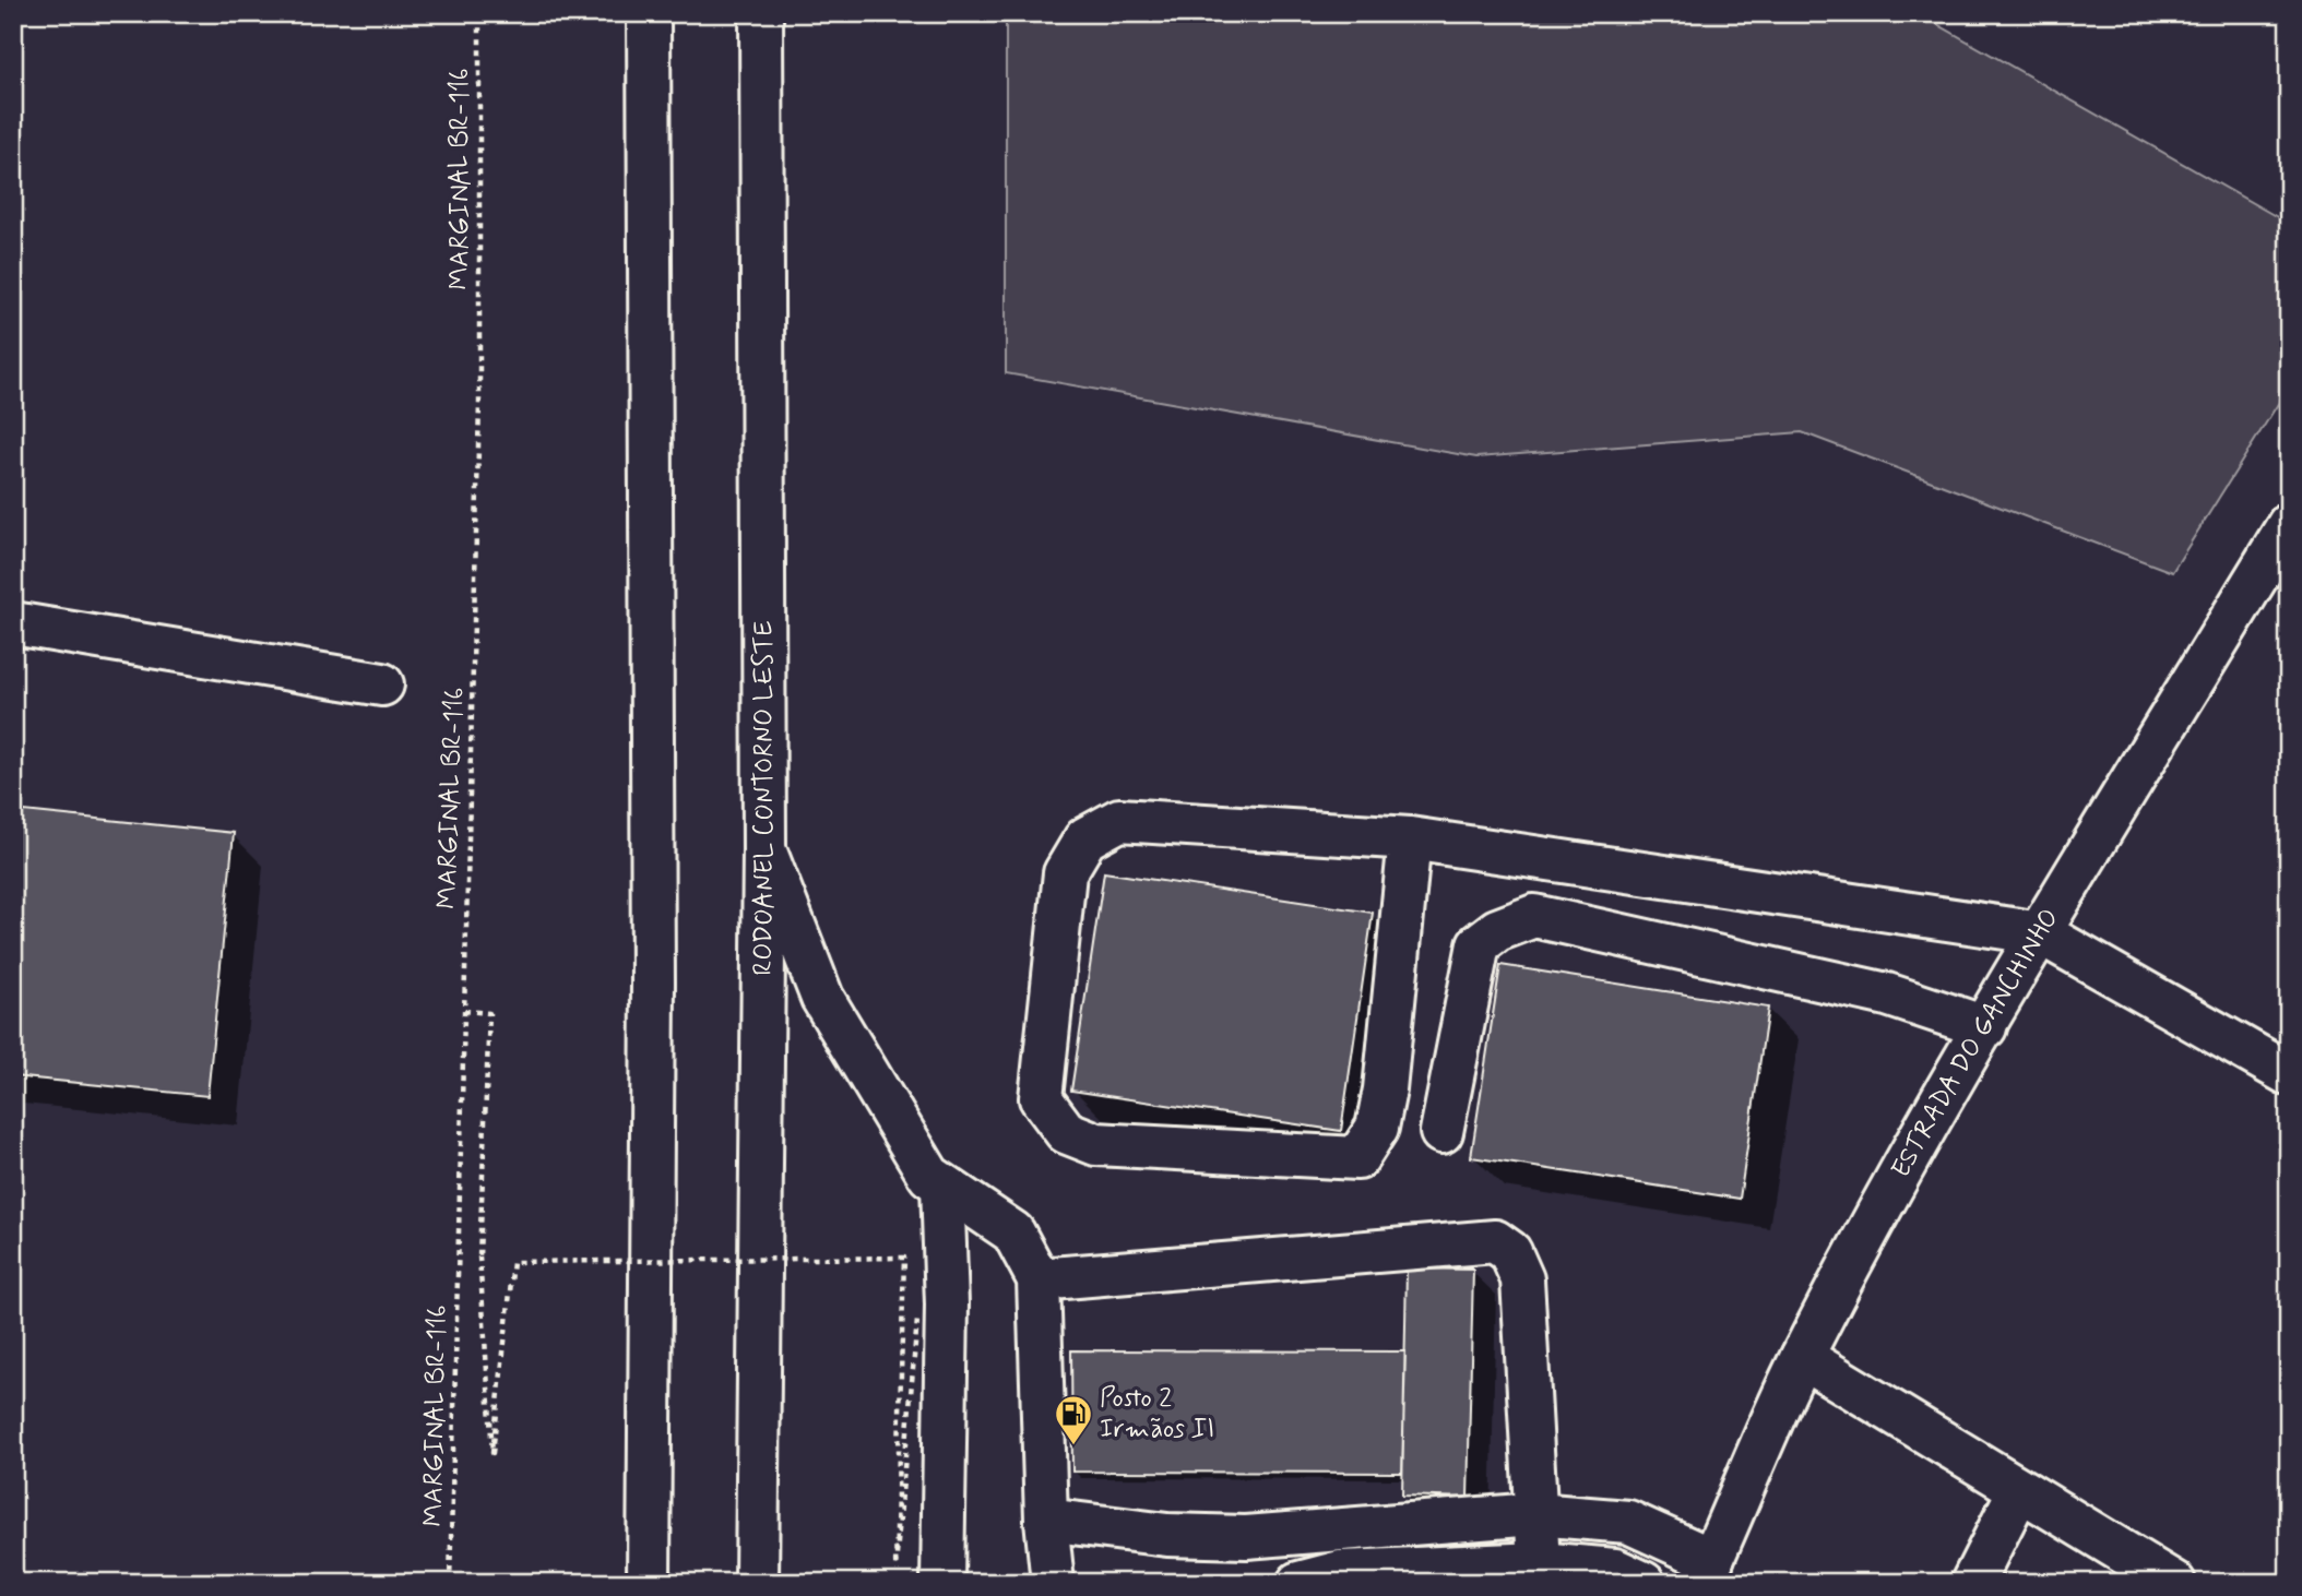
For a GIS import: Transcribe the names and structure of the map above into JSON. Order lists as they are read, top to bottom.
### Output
{
  "streets": {
    "main road": ["RODOANEL CONTORNO LESTE", "ESTRADA DO GANCHINHO"],
    "path": ["MARGINAL BR-116"]
  },
  "places": {
    "fuel station": ["Posto 2 Irmãos II"]
  }
}
